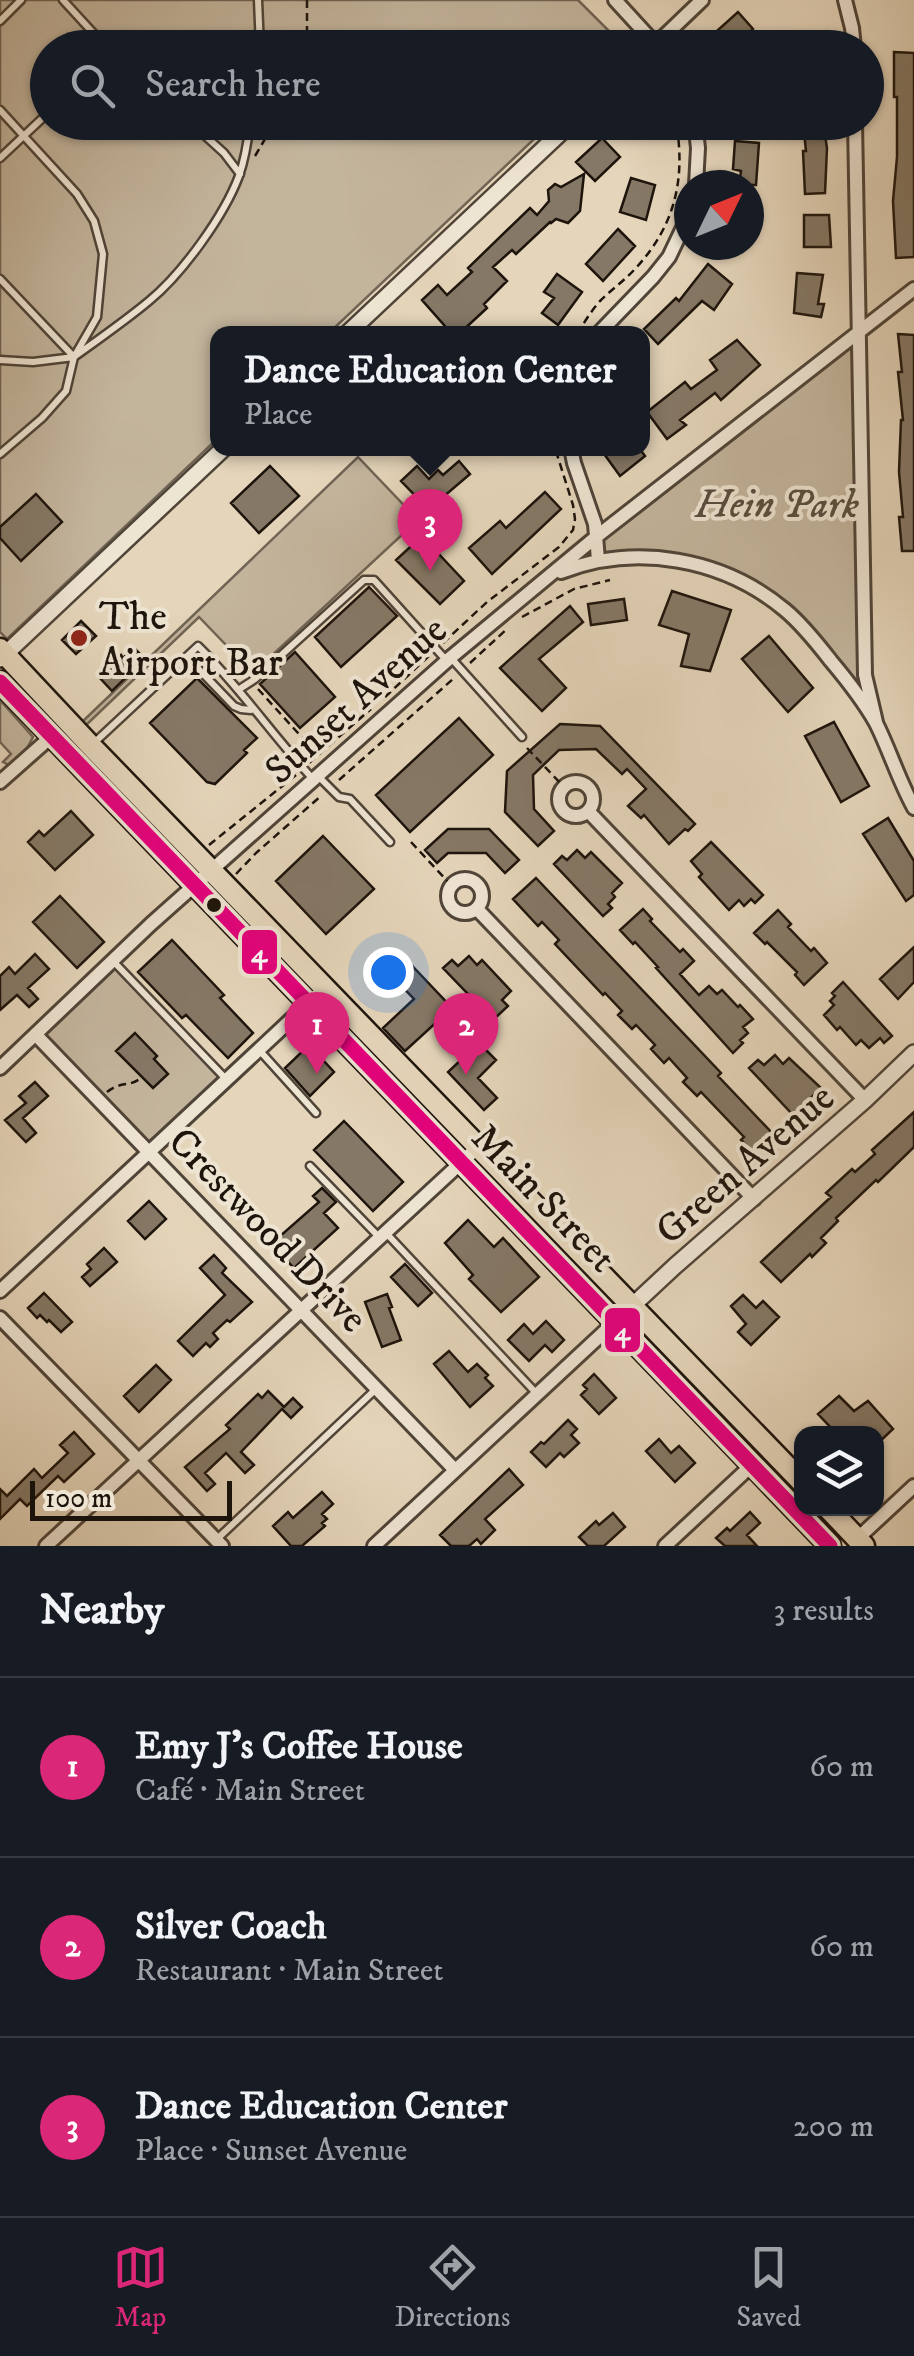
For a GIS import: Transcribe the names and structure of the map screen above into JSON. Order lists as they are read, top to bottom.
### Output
{
  "streets": {
    "main road": ["Main Street"],
    "street": ["Sunset Avenue", "Green Avenue", "Crestwood Drive"]
  },
  "crossings": [
    ["Sunset Avenue", "Main Street"],
    ["Sunset Avenue", "Crestwood Drive"],
    ["Green Avenue", "Main Street"]
  ],
  "parks": ["Hein Park"],
  "places": ["The Airport Bar"],
  "lines": ["transit line 4"],
  "scale_bar": "100 m",
  "north": "top right",
  "page": {
    "search": "Search here",
    "popup": ["Dance Education Center", "Place"],
    "pins": ["3", "1", "2"],
    "scale": "100 m",
    "heading": ["Nearby", "3 results"],
    "list": [
      {
        "mark": "1",
        "name": "Emy J's Coffee House",
        "note": "Café · Main Street",
        "value": "60 m"
      },
      {
        "mark": "2",
        "name": "Silver Coach",
        "note": "Restaurant · Main Street",
        "value": "60 m"
      },
      {
        "mark": "3",
        "name": "Dance Education Center",
        "note": "Place · Sunset Avenue",
        "value": "200 m"
      }
    ],
    "nav": ["Map", "Directions", "Saved"]
  }
}
